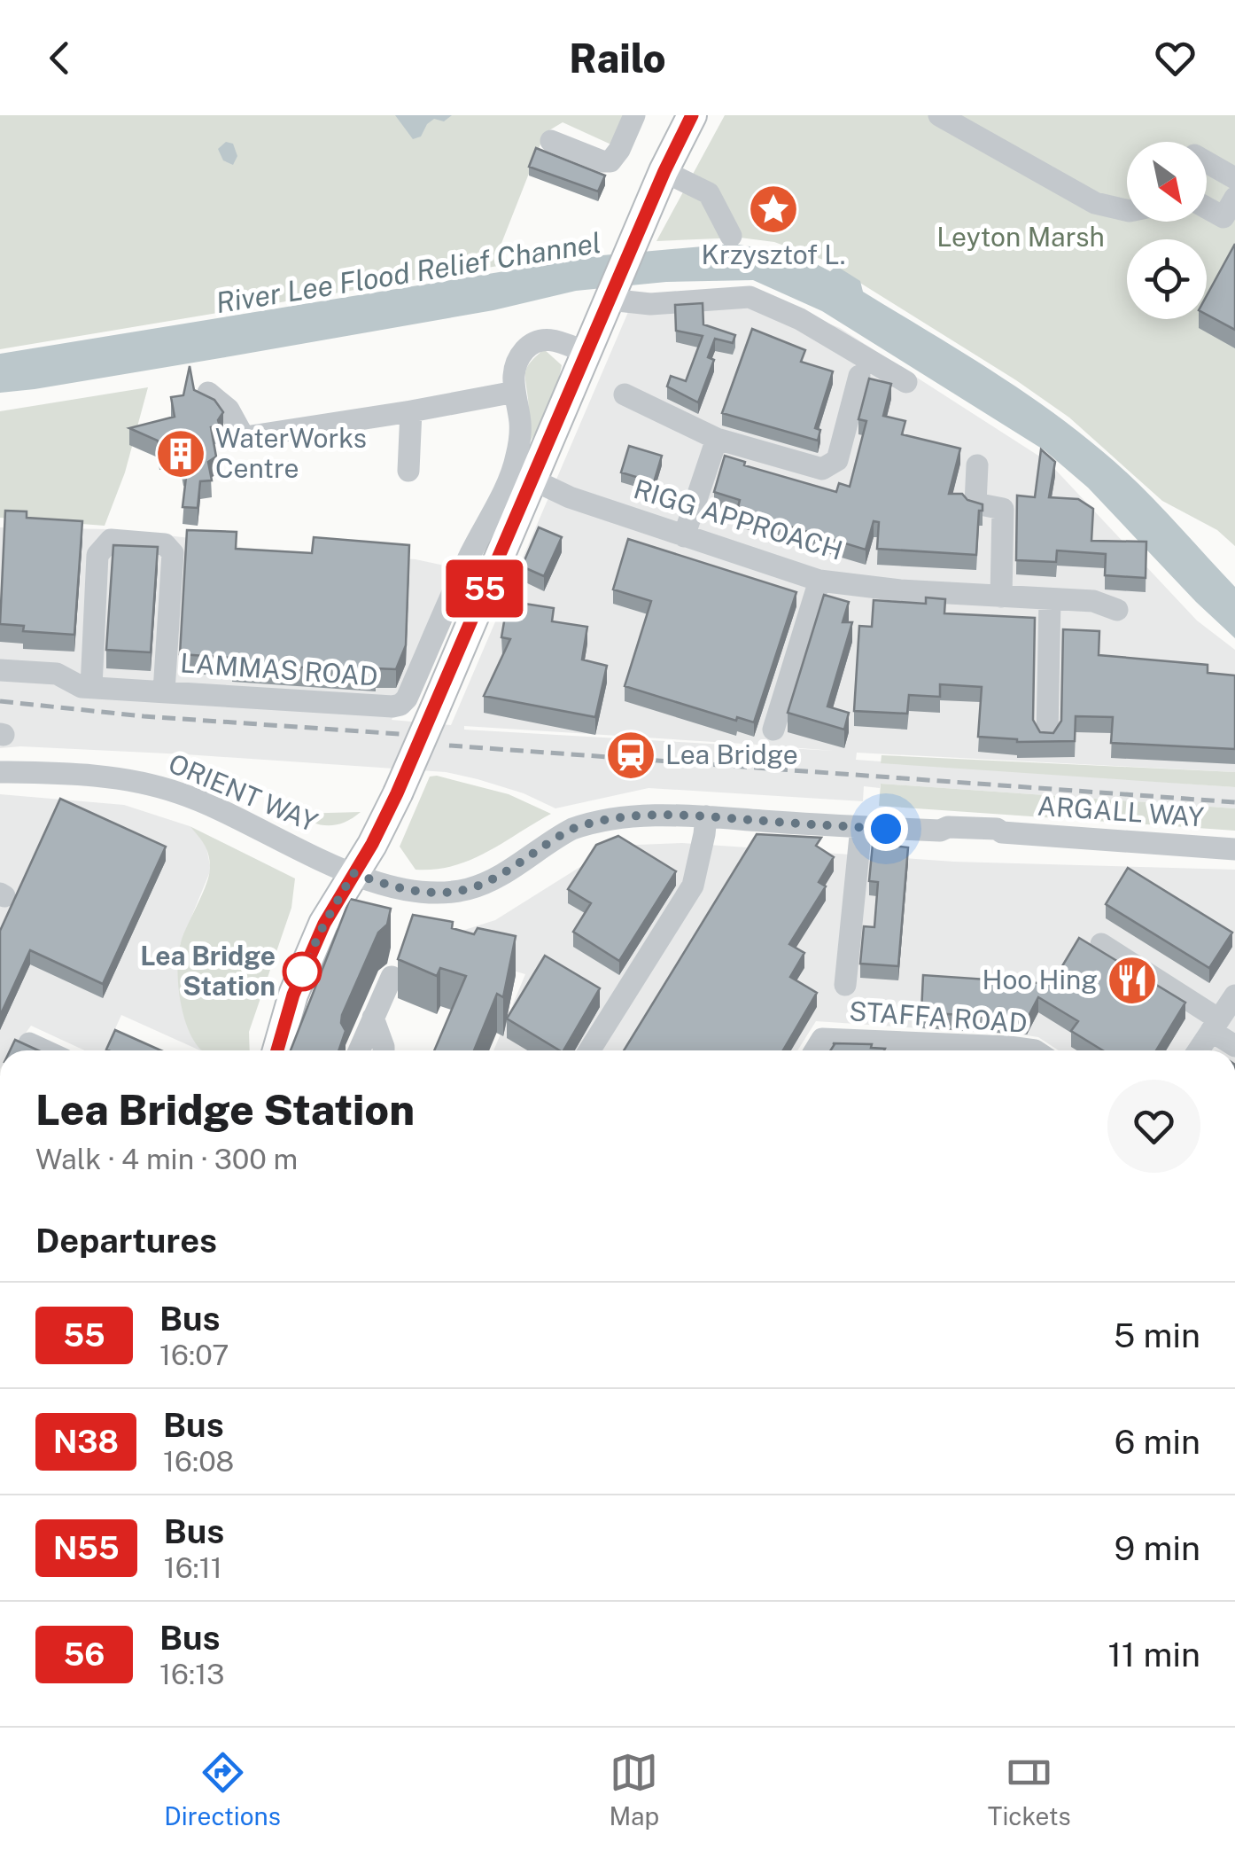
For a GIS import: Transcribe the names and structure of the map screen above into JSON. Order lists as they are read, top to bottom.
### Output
{
  "streets": {
    "street": [
      "RIGG APPROACH",
      "LAMMAS ROAD",
      "ORIENT WAY",
      "ARGALL WAY",
      "STAFFA ROAD"
    ]
  },
  "crossings": [
    ["ORIENT WAY", "ARGALL WAY"]
  ],
  "water": ["River Lee Flood Relief Channel"],
  "parks": ["Leyton Marsh"],
  "places": {
    "place": ["Krzysztof L."],
    "building": ["WaterWorks Centre"],
    "station": ["Lea Bridge"],
    "other": ["Lea Bridge Station"],
    "restaurant": ["Hoo Hing"]
  },
  "lines": ["bus line 55"],
  "north": "bottom right",
  "page": {
    "header": "Railo",
    "on_map": "55",
    "heading": [
      ["Lea Bridge Station", "Walk · 4 min · 300 m"],
      "Departures"
    ],
    "list": [
      {
        "mark": "55",
        "name": "Bus",
        "note": "16:07",
        "value": "5 min"
      },
      {
        "mark": "N38",
        "name": "Bus",
        "note": "16:08",
        "value": "6 min"
      },
      {
        "mark": "N55",
        "name": "Bus",
        "note": "16:11",
        "value": "9 min"
      },
      {
        "mark": "56",
        "name": "Bus",
        "note": "16:13",
        "value": "11 min"
      }
    ],
    "tabs": ["Directions", "Map", "Tickets"]
  }
}
